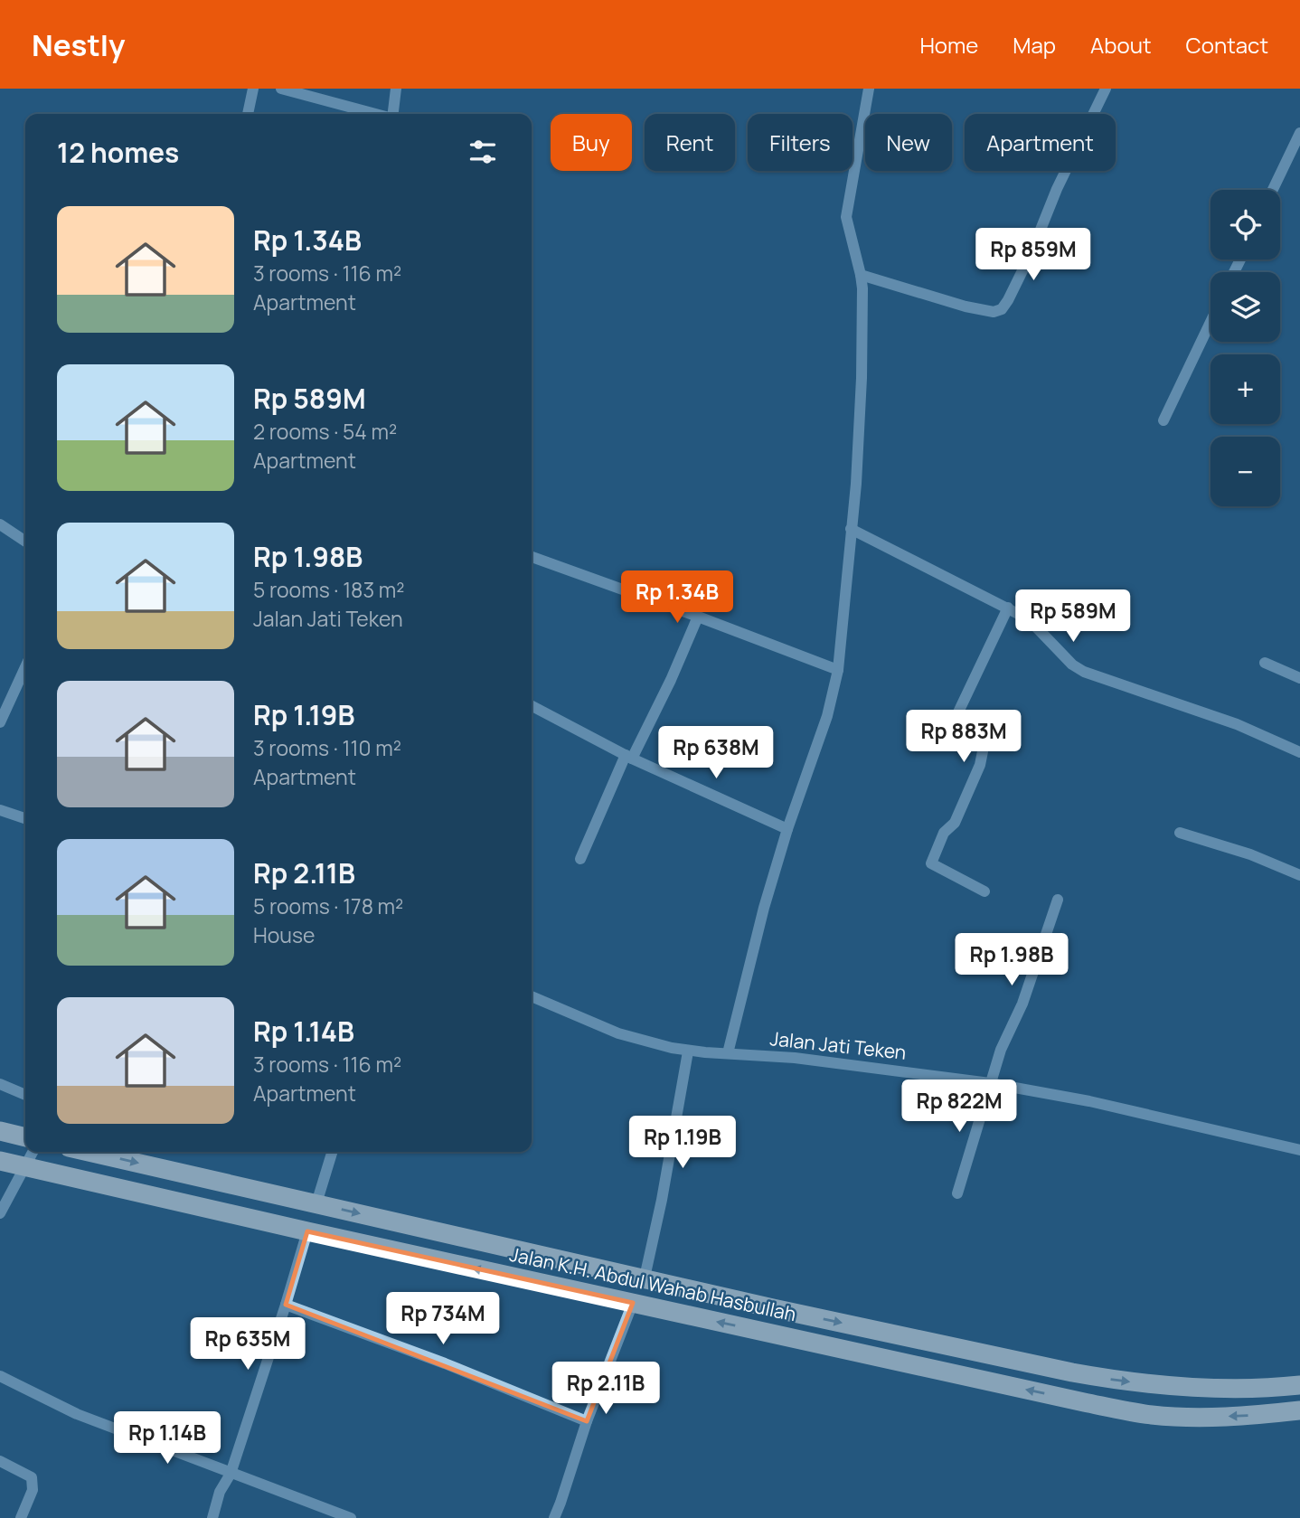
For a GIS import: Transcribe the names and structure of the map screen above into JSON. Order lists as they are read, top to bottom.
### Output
{
  "streets": {
    "highway": ["Jalan K.H. Abdul Wahab Hasbullah"],
    "street": ["Jalan Jati Teken"]
  },
  "page": {
    "header": "Nestly",
    "nav": [
      "Home",
      "Map",
      "About",
      "Contact"
    ],
    "chip": [
      "Buy",
      "Rent",
      "Filters",
      "New",
      "Apartment"
    ],
    "heading": "12 homes",
    "map_buttons": ["+", "−"],
    "list": [
      {
        "name": "Rp 1.34B",
        "note": "3 rooms · 116 m² · Apartment"
      },
      {
        "name": "Rp 589M",
        "note": "2 rooms · 54 m² · Apartment"
      },
      {
        "name": "Rp 1.98B",
        "note": "5 rooms · 183 m² · Jalan Jati Teken"
      },
      {
        "name": "Rp 1.19B",
        "note": "3 rooms · 110 m² · Apartment"
      },
      {
        "name": "Rp 2.11B",
        "note": "5 rooms · 178 m² · House"
      },
      {
        "name": "Rp 1.14B",
        "note": "3 rooms · 116 m² · Apartment"
      }
    ],
    "price": [
      "Rp 859M",
      "Rp 1.34B",
      "Rp 589M",
      "Rp 883M",
      "Rp 638M",
      "Rp 1.98B",
      "Rp 822M",
      "Rp 1.19B",
      "Rp 734M",
      "Rp 635M",
      "Rp 2.11B",
      "Rp 1.14B"
    ]
  }
}
